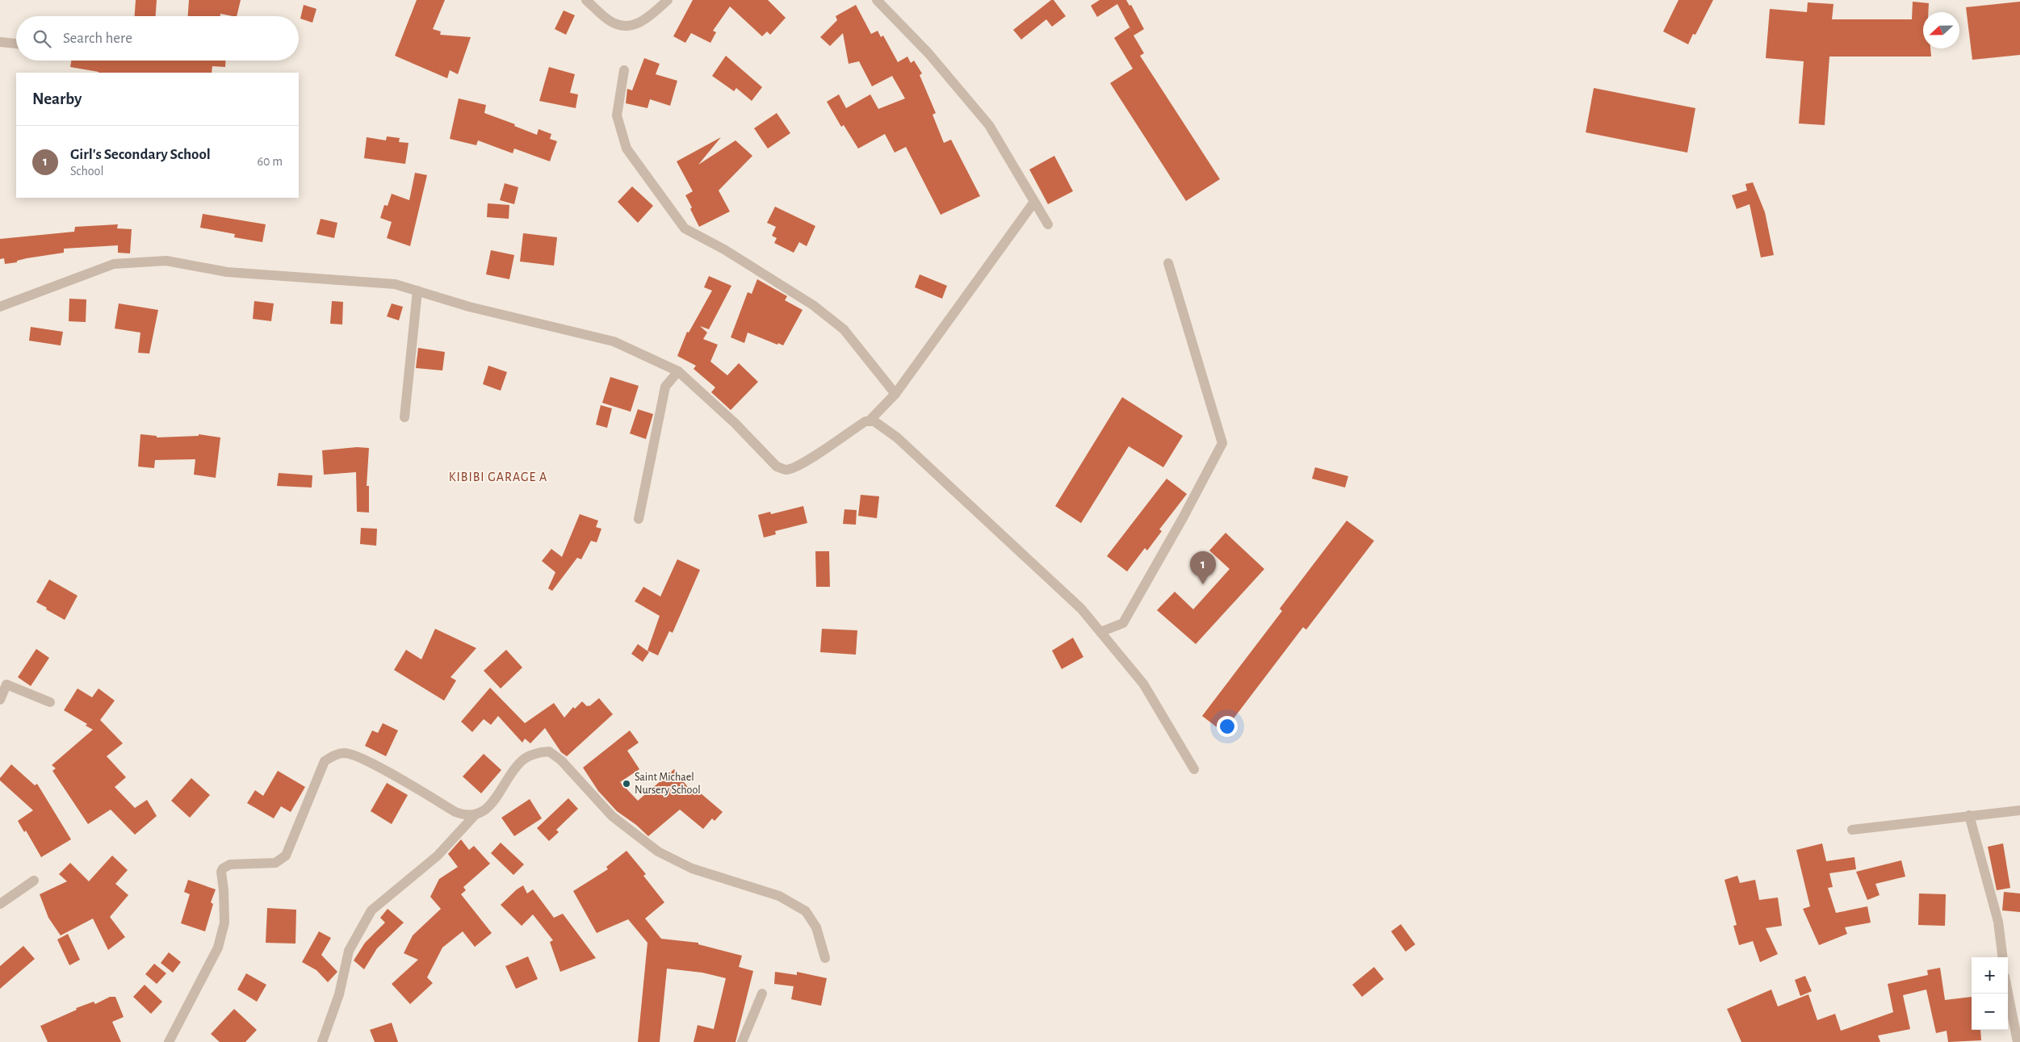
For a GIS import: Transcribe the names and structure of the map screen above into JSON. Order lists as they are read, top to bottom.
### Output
{
  "districts": ["KIBIBI GARAGE A"],
  "places": ["Saint Michael Nursery School"],
  "north": "left",
  "page": {
    "search": "Search here",
    "heading": "Nearby",
    "list": [
      {
        "mark": "1",
        "name": "Girl's Secondary School",
        "note": "School",
        "value": "60 m"
      }
    ],
    "pins": "1",
    "map_buttons": ["+", "−"]
  }
}
